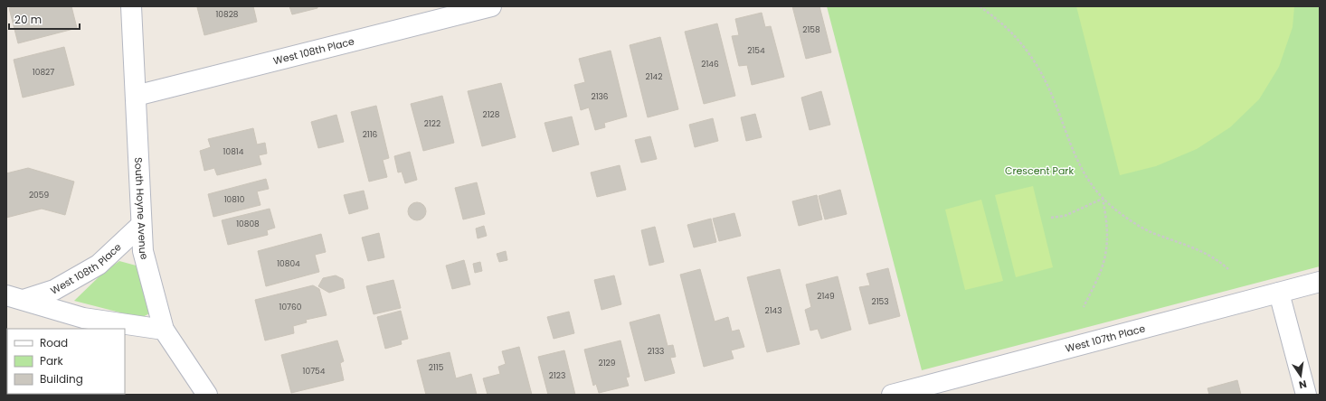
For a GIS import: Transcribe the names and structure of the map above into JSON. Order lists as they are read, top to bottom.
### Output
{
  "streets": {
    "street": ["West 108th Place", "South Hoyne Avenue", "West 107th Place"]
  },
  "crossings": [
    ["West 108th Place", "South Hoyne Avenue"]
  ],
  "parks": ["Crescent Park"],
  "house_numbers": [
    "10828",
    "2158",
    "2154",
    "2146",
    "10827",
    "2142",
    "2136",
    "2128",
    "2122",
    "2116",
    "10814",
    "2059",
    "10810",
    "10808",
    "10804",
    "2149",
    "2153",
    "10760",
    "2143",
    "2133",
    "2129",
    "2115",
    "10754",
    "2123"
  ],
  "legend": ["Road", "Park", "Building"],
  "scale_bar": "20 m",
  "north": "bottom"
}
